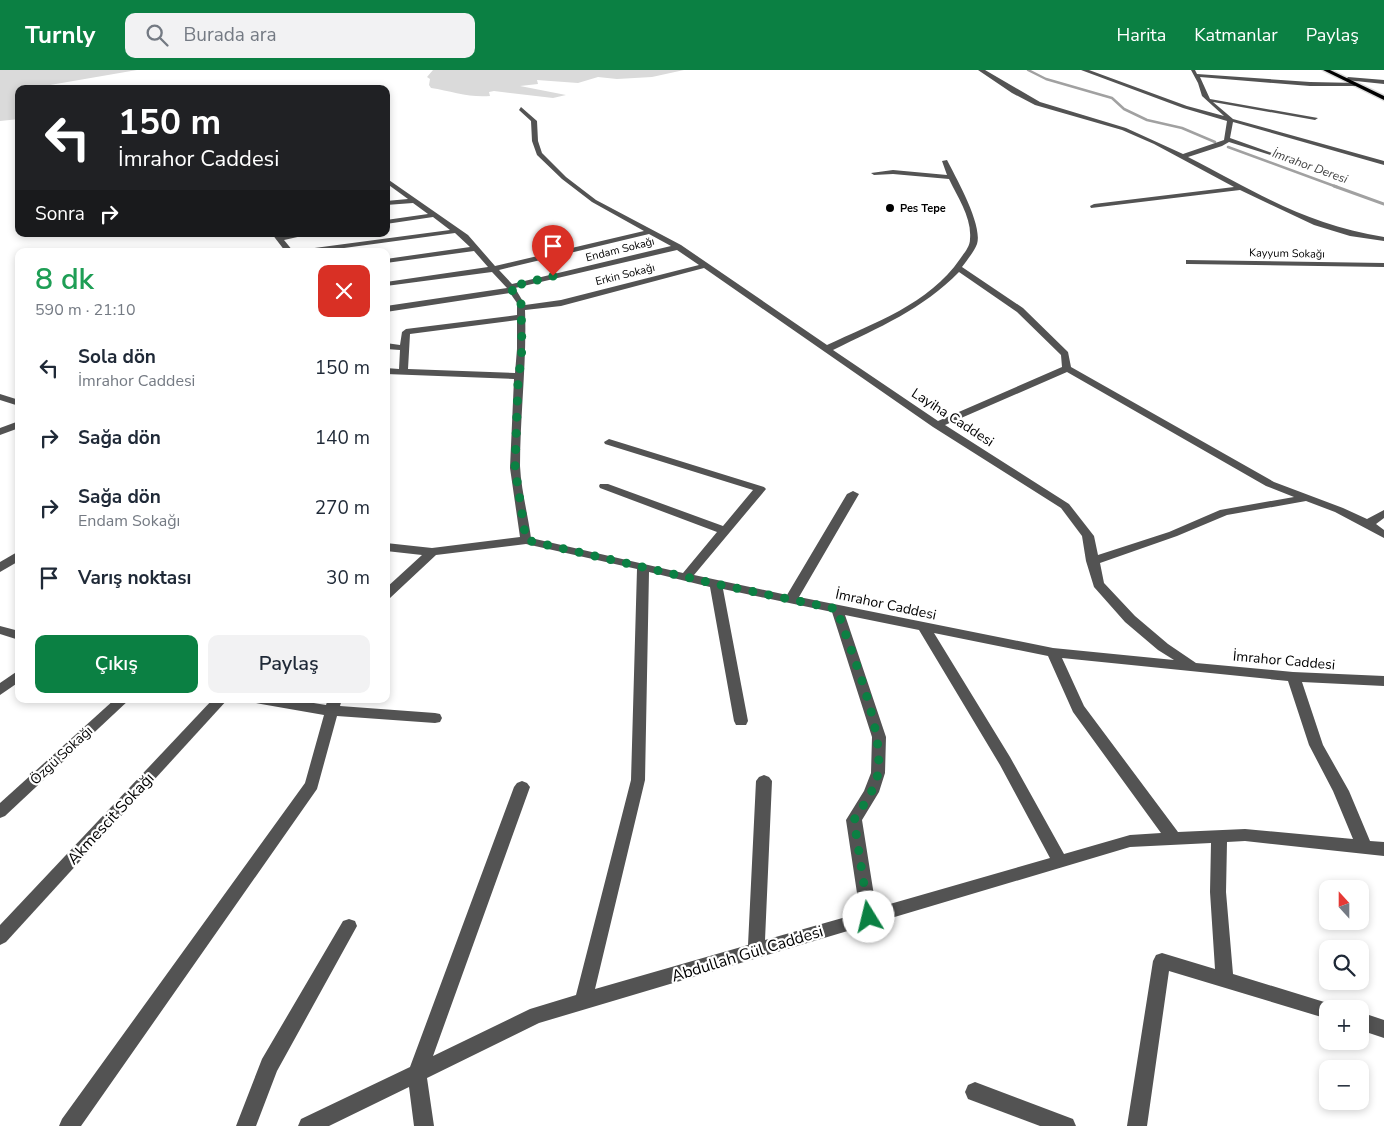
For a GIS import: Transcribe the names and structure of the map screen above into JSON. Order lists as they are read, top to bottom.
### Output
{
  "streets": {
    "street": [
      "Endam Sokağı",
      "Kayyum Sokağı",
      "Erkin Sokağı",
      "Layiha Caddesi",
      "İmrahor Caddesi",
      "Özgü Sokağı",
      "Akmescit Sokağı",
      "Abdullah Gül Caddesi"
    ]
  },
  "crossings": [
    ["Endam Sokağı", "Layiha Caddesi"],
    ["Erkin Sokağı", "Layiha Caddesi"],
    ["Layiha Caddesi", "İmrahor Caddesi"]
  ],
  "water": ["İmrahor Deresi"],
  "places": ["Pes Tepe"],
  "north": "top",
  "page": {
    "header": "Turnly",
    "search": "Burada ara",
    "nav": ["Harita", "Katmanlar", "Paylaş"],
    "turn": ["150 m", "İmrahor Caddesi"],
    "then": "Sonra",
    "heading": ["8 dk", "590 m · 21:10"],
    "list": [
      {
        "name": "Sola dön",
        "note": "İmrahor Caddesi",
        "value": "150 m"
      },
      {
        "name": "Sağa dön",
        "value": "140 m"
      },
      {
        "name": "Sağa dön",
        "note": "Endam Sokağı",
        "value": "270 m"
      },
      {
        "name": "Varış noktası",
        "value": "30 m"
      }
    ],
    "buttons": ["Çıkış", "Paylaş"],
    "map_buttons": ["+", "−"]
  }
}
